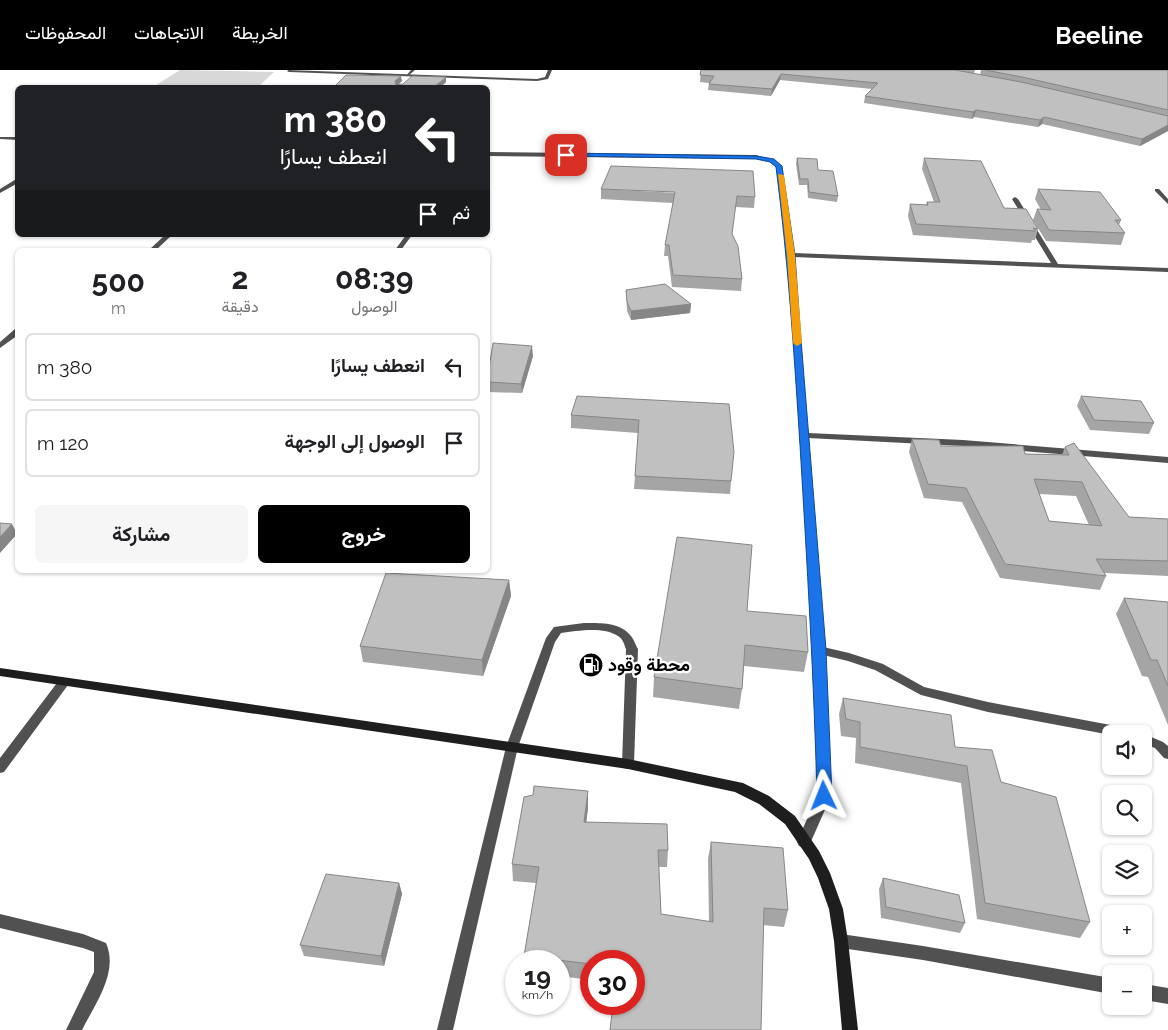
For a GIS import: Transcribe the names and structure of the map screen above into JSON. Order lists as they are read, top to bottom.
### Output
{
  "places": {
    "fuel station": ["محطة وقود"]
  },
  "page": {
    "header": "Beeline",
    "nav": ["الخريطة", "الاتجاهات", "المحفوظات"],
    "turn": ["380 m", "انعطف يسارًا"],
    "then": "ثم",
    "eta": [
      "08:39",
      "الوصول",
      "2",
      "دقيقة",
      "500",
      "m"
    ],
    "list": [
      {
        "name": "انعطف يسارًا",
        "value": "380 m"
      },
      {
        "name": "الوصول إلى الوجهة",
        "value": "120 m"
      }
    ],
    "buttons": ["خروج", "مشاركة"],
    "map_buttons": ["+", "−"],
    "speed": "19 km/h",
    "limit": "30"
  }
}
